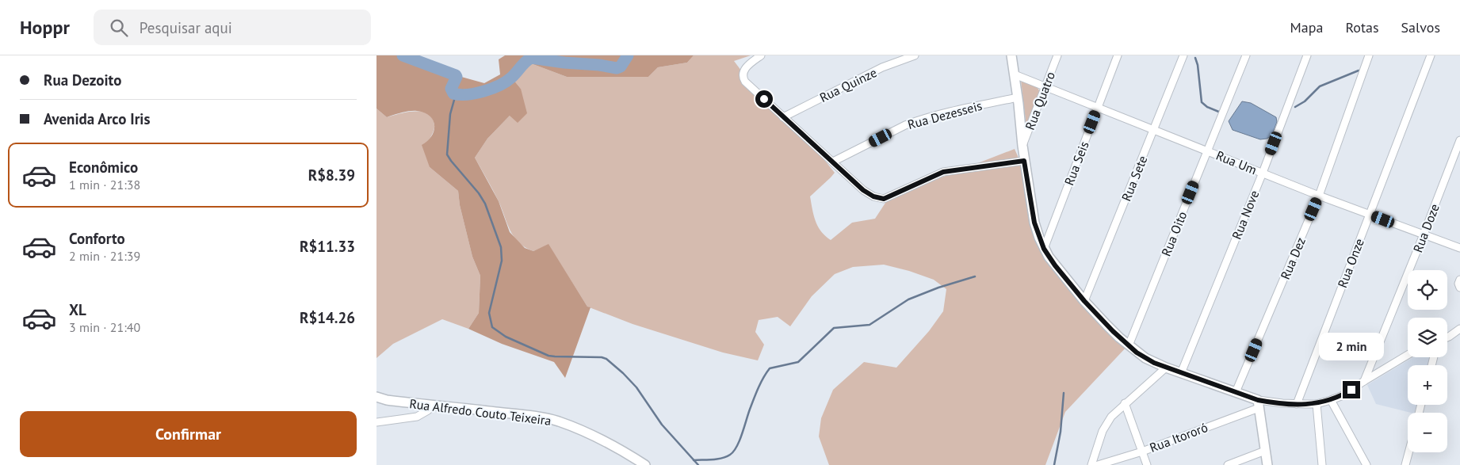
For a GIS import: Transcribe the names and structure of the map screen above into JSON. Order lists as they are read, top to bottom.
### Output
{
  "streets": {
    "street": [
      "Rua Quinze",
      "Rua Quatro",
      "Rua Dezesseis",
      "Rua Um",
      "Rua Seis",
      "Rua Sete",
      "Rua Nove",
      "Rua Doze",
      "Rua Oito",
      "Rua Dez",
      "Rua Onze",
      "Rua Alfredo Couto Teixeira",
      "Rua Itororó"
    ]
  },
  "crossings": [
    ["Rua Quatro", "Rua Um"],
    ["Rua Um", "Rua Seis"],
    ["Rua Um", "Rua Sete"],
    ["Rua Um", "Rua Nove"],
    ["Rua Um", "Rua Doze"],
    ["Rua Um", "Rua Oito"],
    ["Rua Um", "Rua Dez"],
    ["Rua Um", "Rua Onze"]
  ],
  "page": {
    "header": "Hoppr",
    "search": "Pesquisar aqui",
    "nav": ["Mapa", "Rotas", "Salvos"],
    "banner": ["Rua Dezoito", "Avenida Arco Iris"],
    "list": [
      {
        "name": "Econômico",
        "note": "1 min · 21:38",
        "value": "R$8.39"
      },
      {
        "name": "Conforto",
        "note": "2 min · 21:39",
        "value": "R$11.33"
      },
      {
        "name": "XL",
        "note": "3 min · 21:40",
        "value": "R$14.26"
      }
    ],
    "map_buttons": ["+", "−"],
    "bubble": "2 min",
    "buttons": "Confirmar"
  }
}
